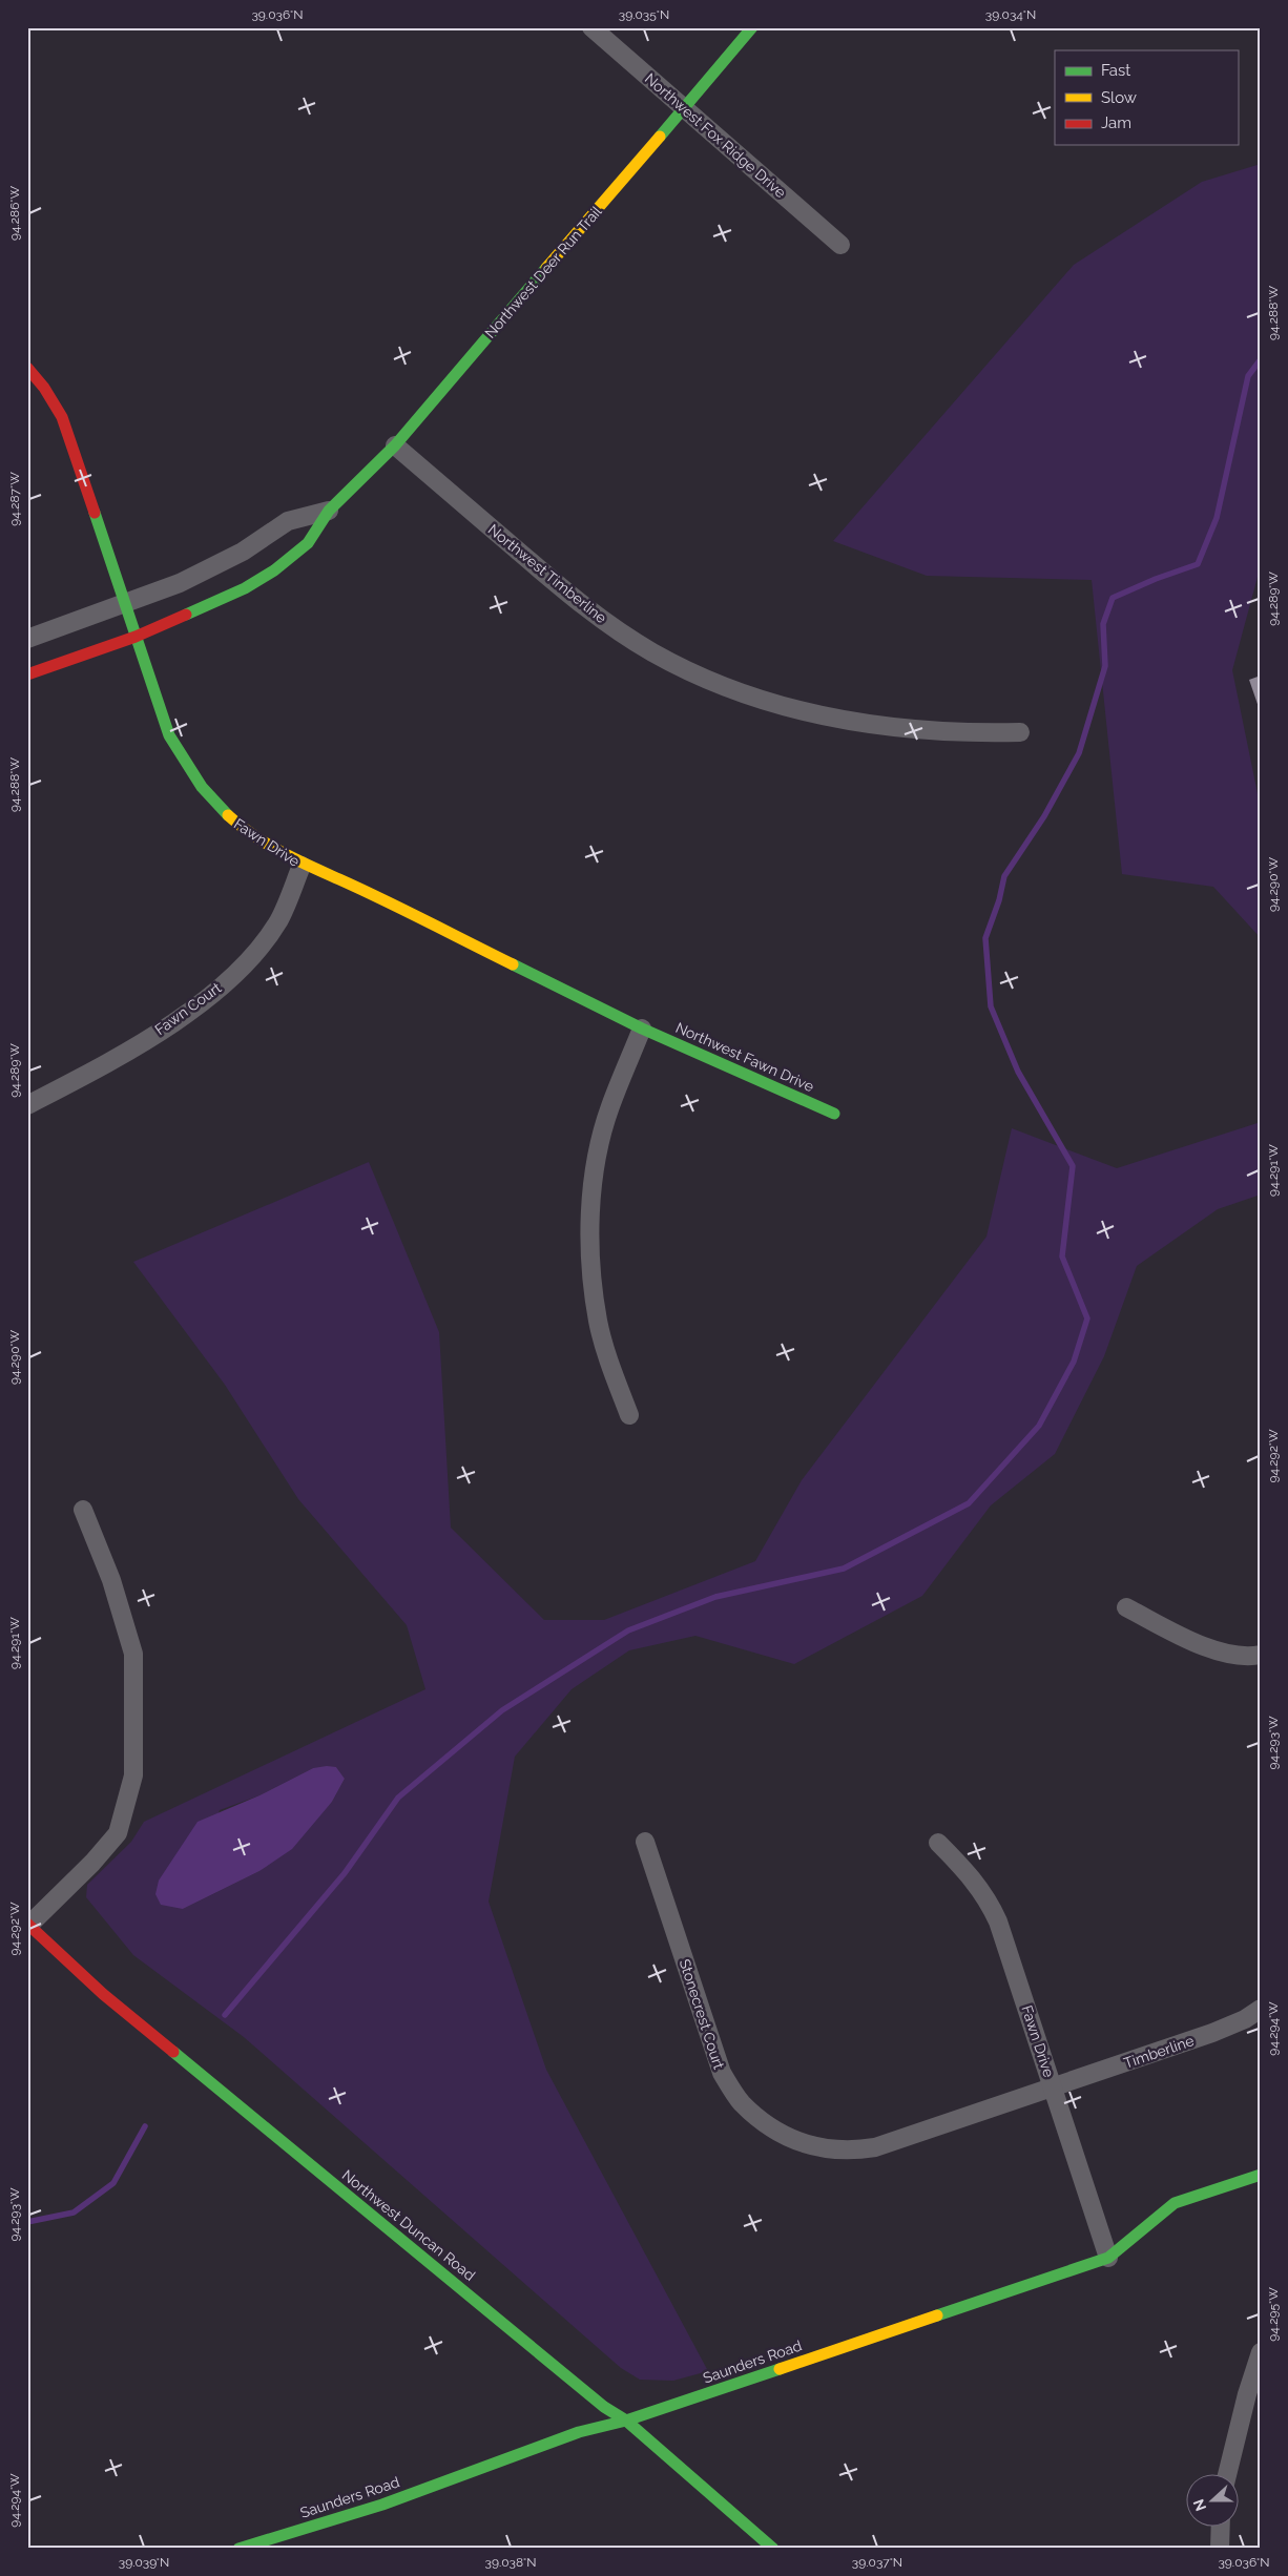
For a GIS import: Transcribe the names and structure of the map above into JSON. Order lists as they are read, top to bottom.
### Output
{
  "streets": {
    "street": [
      "Northwest Fox Ridge Drive",
      "Northwest Deer Run Trail",
      "Northwest Timberline",
      "Fawn Drive",
      "Fawn Court",
      "Northwest Fawn Drive",
      "Stonecrest Court",
      "Timberline",
      "Northwest Duncan Road",
      "Saunders Road"
    ]
  },
  "crossings": [
    ["Northwest Fox Ridge Drive", "Northwest Deer Run Trail"],
    ["Northwest Deer Run Trail", "Northwest Timberline"],
    ["Northwest Deer Run Trail", "Fawn Drive"],
    ["Fawn Drive", "Fawn Court"],
    ["Fawn Drive", "Northwest Fawn Drive"],
    ["Fawn Drive", "Stonecrest Court"],
    ["Fawn Drive", "Timberline"],
    ["Fawn Drive", "Saunders Road"],
    ["Stonecrest Court", "Timberline"],
    ["Northwest Duncan Road", "Saunders Road"]
  ],
  "legend": ["Fast", "Slow", "Jam"],
  "north": "left",
  "coordinates": [
    "39.036°N",
    "39.035°N",
    "39.034°N",
    "94.286°W",
    "94.288°W",
    "94.287°W",
    "94.289°W",
    "94.290°W",
    "94.291°W",
    "94.292°W",
    "94.293°W",
    "94.294°W",
    "94.295°W",
    "39.039°N",
    "39.038°N",
    "39.037°N"
  ]
}
